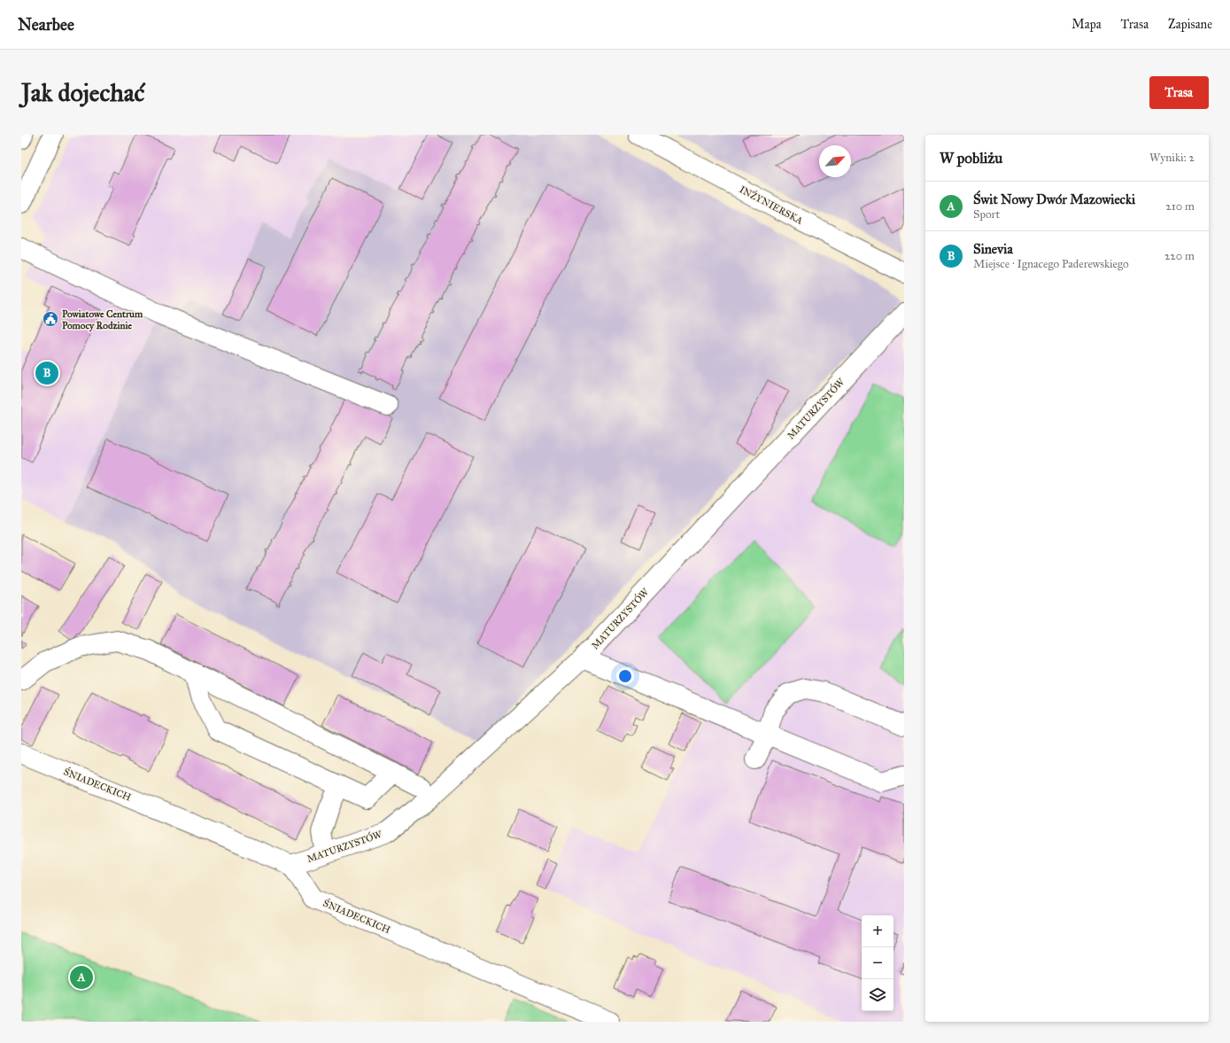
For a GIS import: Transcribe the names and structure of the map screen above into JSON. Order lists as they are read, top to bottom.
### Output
{
  "streets": {
    "street": ["INŻYNIERSKA", "MATURZYSTÓW", "ŚNIADECKICH"]
  },
  "crossings": [
    ["MATURZYSTÓW", "ŚNIADECKICH"]
  ],
  "places": {
    "public building": ["Powiatowe Centrum Pomocy Rodzinie"]
  },
  "north": "top right",
  "page": {
    "header": "Nearbee",
    "nav": ["Mapa", "Trasa", "Zapisane"],
    "buttons": "Trasa",
    "title": "Jak dojechać",
    "heading": ["W pobliżu", "Wyniki: 2"],
    "list": [
      {
        "mark": "A",
        "name": "Świt Nowy Dwór Mazowiecki",
        "note": "Sport",
        "value": "210 m"
      },
      {
        "mark": "B",
        "name": "Sinevia",
        "note": "Miejsce · Ignacego Paderewskiego",
        "value": "220 m"
      }
    ],
    "pins": ["B", "A"],
    "map_buttons": ["+", "−"]
  }
}
